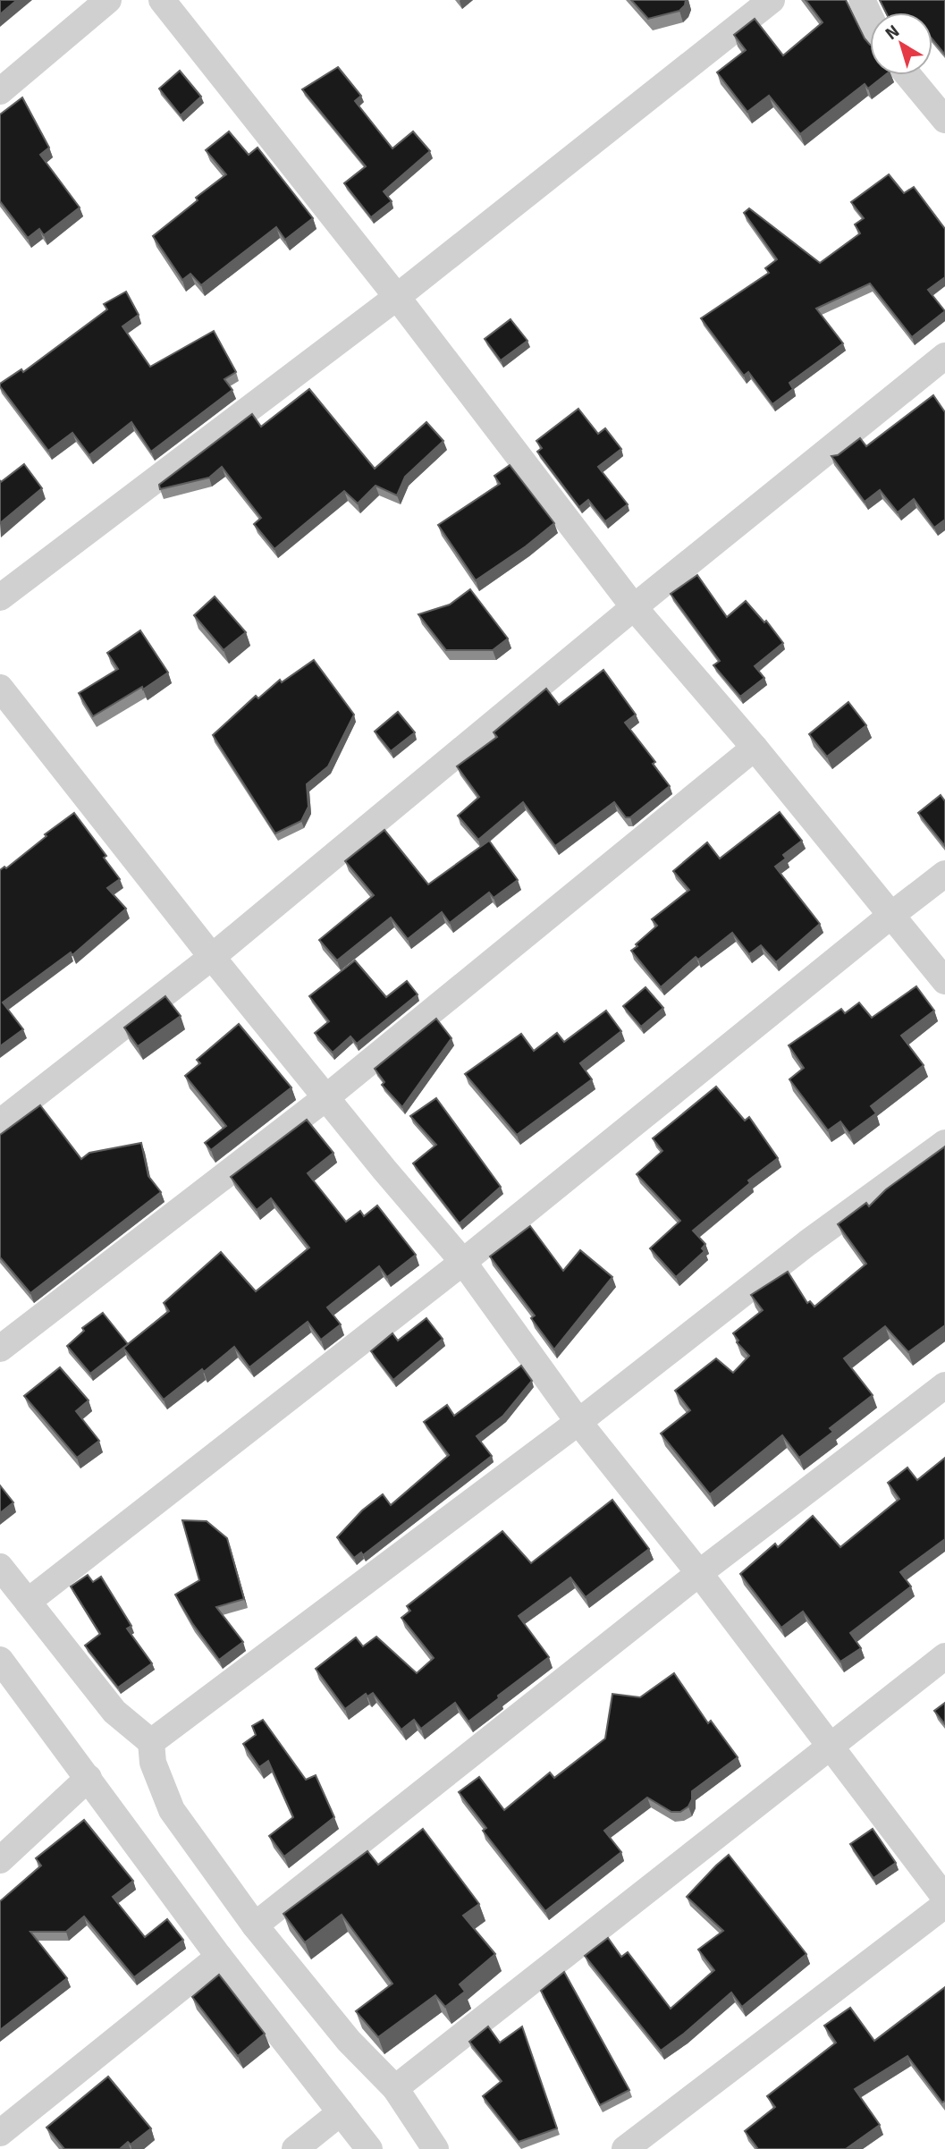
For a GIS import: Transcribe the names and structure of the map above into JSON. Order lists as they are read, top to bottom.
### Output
{
  "north": "top left"
}
